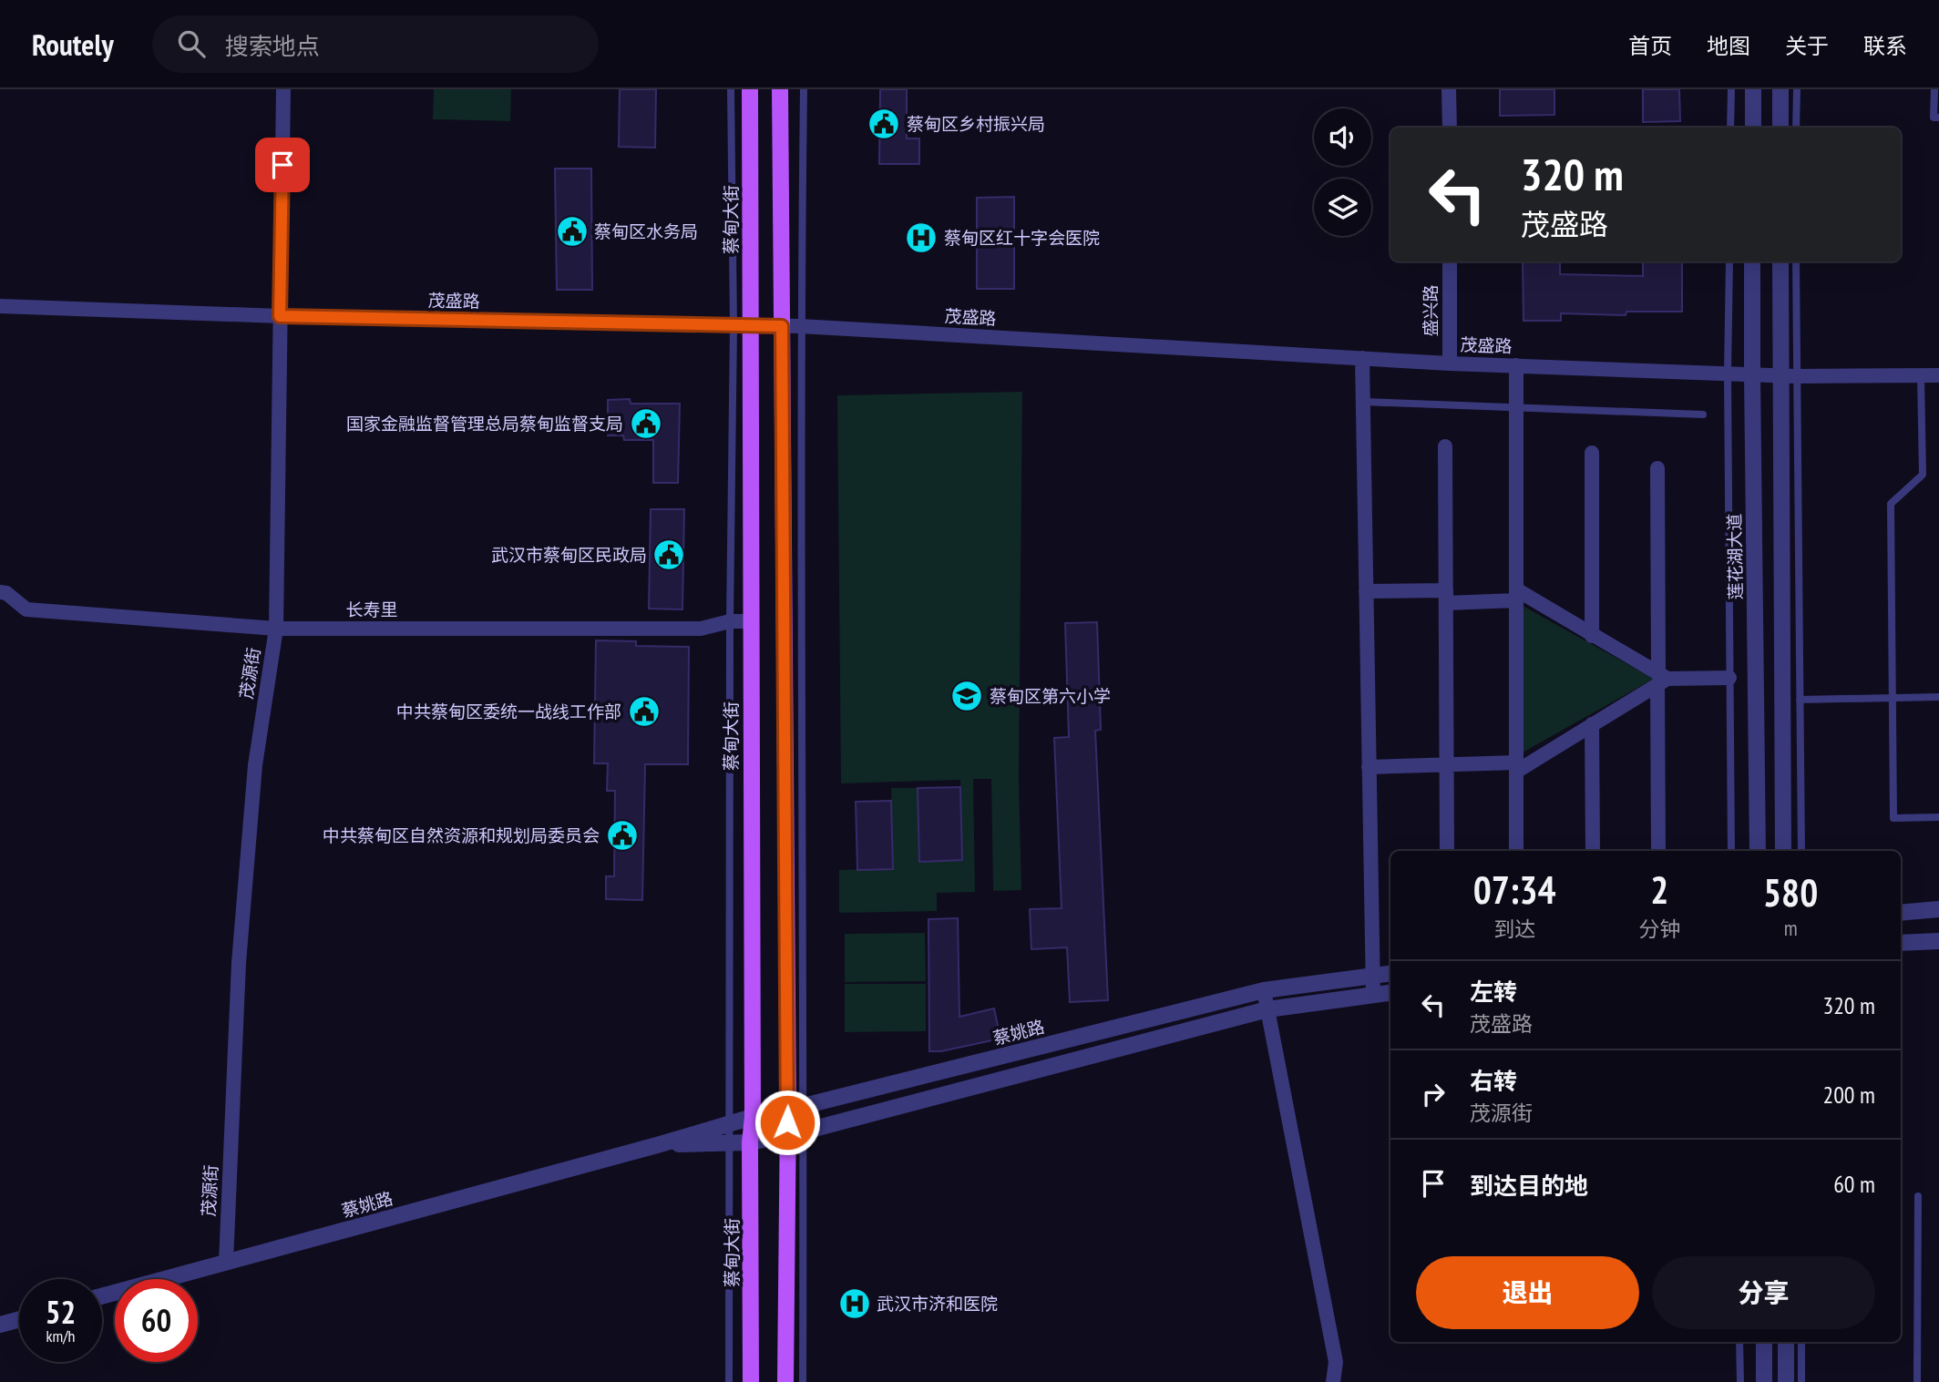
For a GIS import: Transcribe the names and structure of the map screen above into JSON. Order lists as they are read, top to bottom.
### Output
{
  "streets": {
    "main road": ["蔡甸大街"],
    "street": [
      "茂盛路",
      "盛兴路",
      "莲花湖大道",
      "长寿里",
      "茂源街",
      "蔡姚路"
    ]
  },
  "crossings": [
    ["蔡甸大街", "茂盛路"],
    ["蔡甸大街", "长寿里"],
    ["蔡甸大街", "蔡姚路"],
    ["茂盛路", "盛兴路"],
    ["茂盛路", "莲花湖大道"],
    ["茂盛路", "茂源街"],
    ["长寿里", "茂源街"],
    ["茂源街", "蔡姚路"]
  ],
  "places": {
    "public building": [
      "蔡甸区乡村振兴局",
      "蔡甸区水务局",
      "国家金融监督管理总局蔡甸监督支局",
      "武汉市蔡甸区民政局",
      "中共蔡甸区委统一战线工作部",
      "中共蔡甸区自然资源和规划局委员会"
    ],
    "hospital": ["蔡甸区红十字会医院", "武汉市济和医院"],
    "school or university": ["蔡甸区第六小学"]
  },
  "page": {
    "header": "Routely",
    "search": "搜索地点",
    "nav": [
      "首页",
      "地图",
      "关于",
      "联系"
    ],
    "turn": ["320 m", "茂盛路"],
    "eta": [
      "07:34",
      "到达",
      "2",
      "分钟",
      "580",
      "m"
    ],
    "list": [
      {
        "name": "左转",
        "note": "茂盛路",
        "value": "320 m"
      },
      {
        "name": "右转",
        "note": "茂源街",
        "value": "200 m"
      },
      {
        "name": "到达目的地",
        "value": "60 m"
      }
    ],
    "buttons": ["退出", "分享"],
    "speed": "52 km/h",
    "limit": "60"
  }
}
